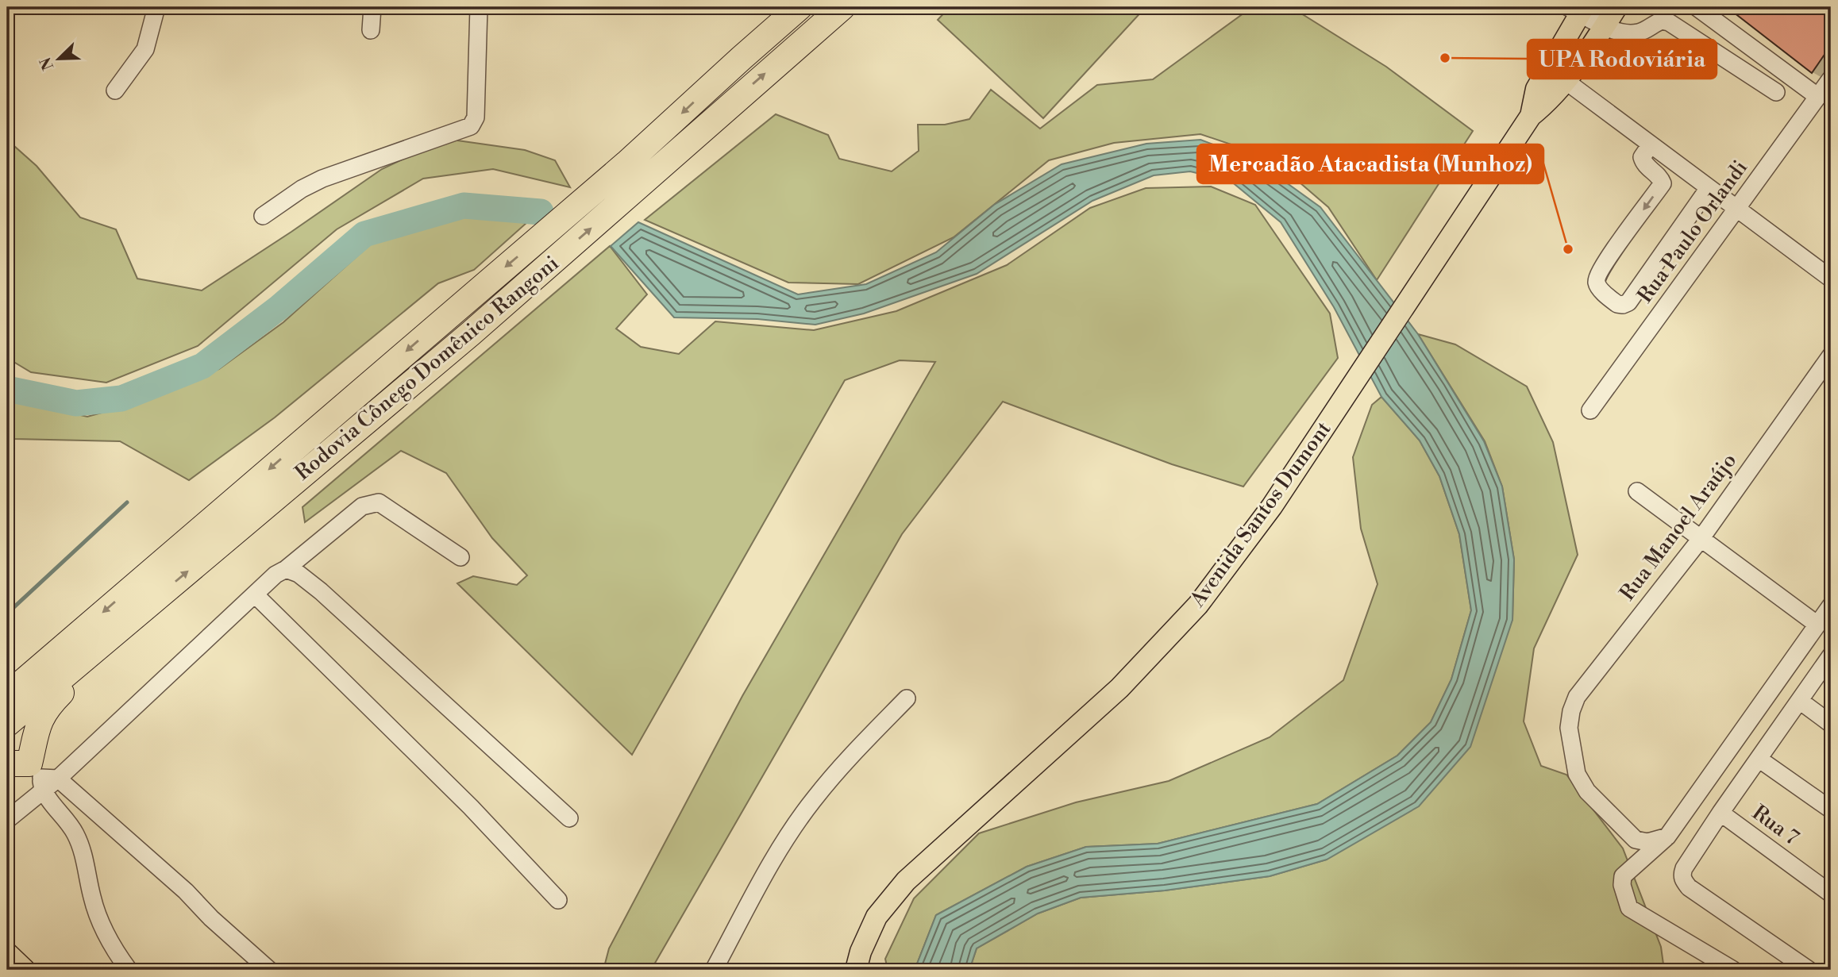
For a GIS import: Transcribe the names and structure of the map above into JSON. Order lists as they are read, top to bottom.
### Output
{
  "streets": {
    "highway": ["Rodovia Cônego Domênico Rangoni"],
    "main road": ["Avenida Santos Dumont"],
    "street": ["Rua Paulo Orlandi", "Rua Manoel Araújo", "Rua 7"]
  },
  "places": ["UPA Rodoviária", "Mercadão Atacadista (Munhoz)"],
  "north": "bottom left"
}
